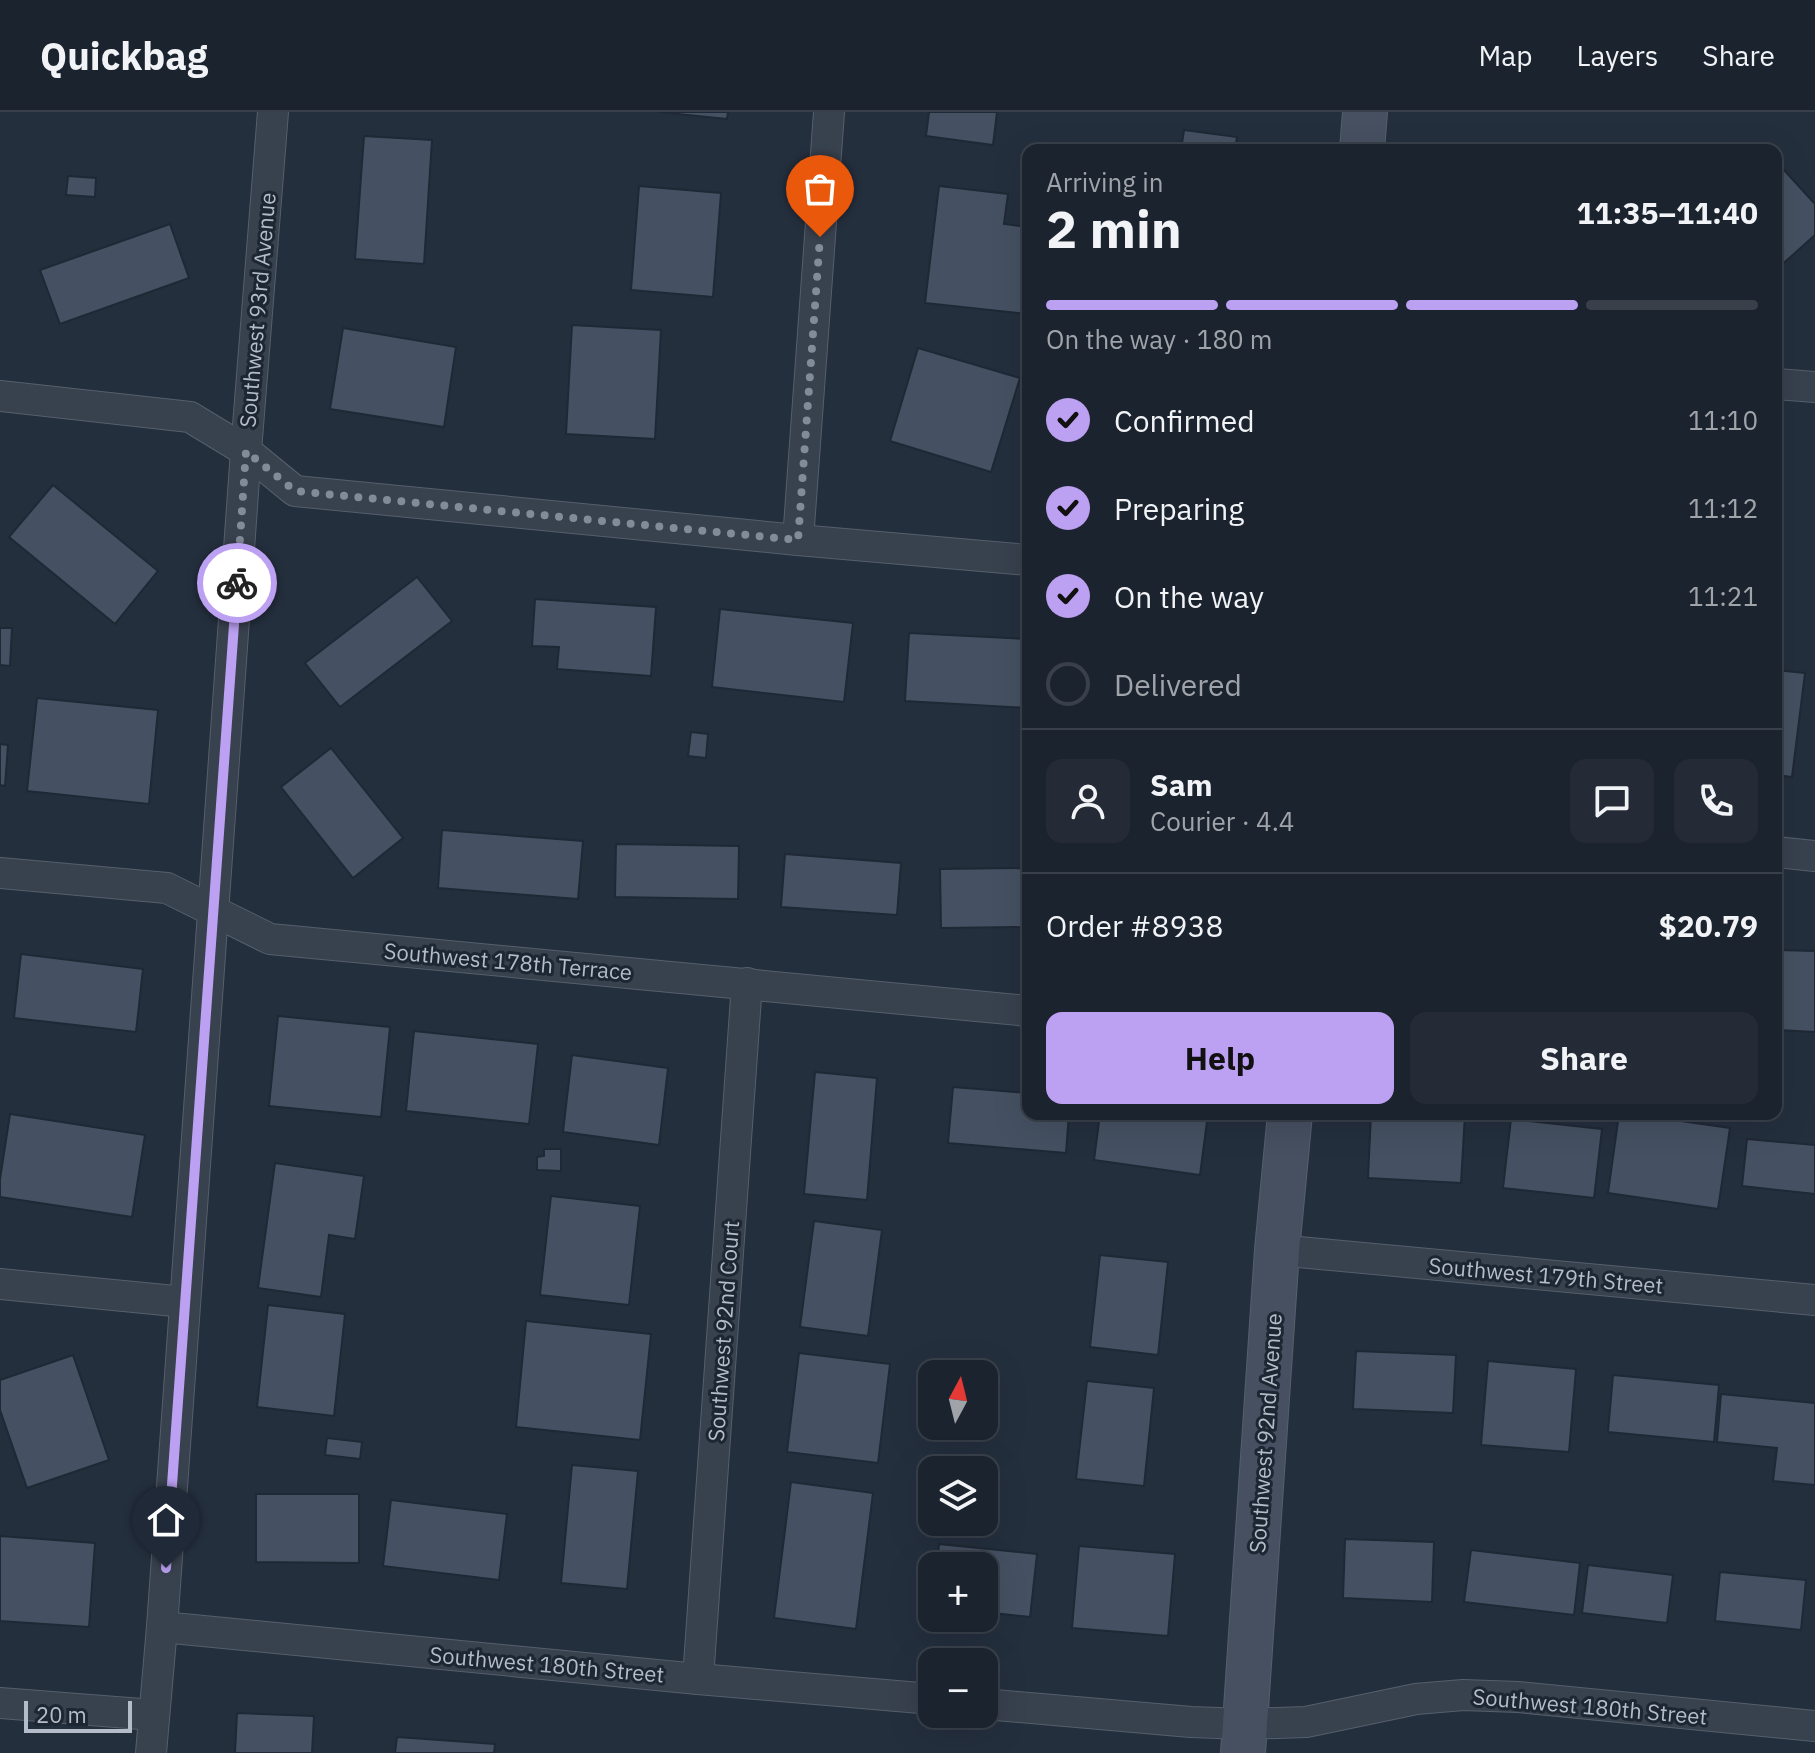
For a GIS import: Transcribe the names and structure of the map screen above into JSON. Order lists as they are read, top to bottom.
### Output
{
  "streets": {
    "street": [
      "Southwest 93rd Avenue",
      "Southwest 178th Terrace",
      "Southwest 179th Street",
      "Southwest 92nd Court",
      "Southwest 92nd Avenue",
      "Southwest 180th Street"
    ]
  },
  "crossings": [
    ["Southwest 93rd Avenue", "Southwest 178th Terrace"],
    ["Southwest 93rd Avenue", "Southwest 180th Street"],
    ["Southwest 178th Terrace", "Southwest 92nd Court"],
    ["Southwest 179th Street", "Southwest 92nd Avenue"],
    ["Southwest 92nd Court", "Southwest 180th Street"],
    ["Southwest 92nd Avenue", "Southwest 180th Street"]
  ],
  "scale_bar": "20 m",
  "north": "top",
  "page": {
    "header": "Quickbag",
    "nav": ["Map", "Layers", "Share"],
    "heading": ["2 min", "Arriving in", "11:35–11:40"],
    "panel": [
      "Sam",
      "Courier · 4.4",
      "Order #8938",
      "$20.79"
    ],
    "bar": "On the way · 180 m",
    "list": [
      ["Confirmed", "11:10"],
      ["Preparing", "11:12"],
      ["On the way", "11:21"],
      "Delivered"
    ],
    "buttons": ["Help", "Share"],
    "map_buttons": ["+", "−"],
    "scale": "20 m"
  }
}
